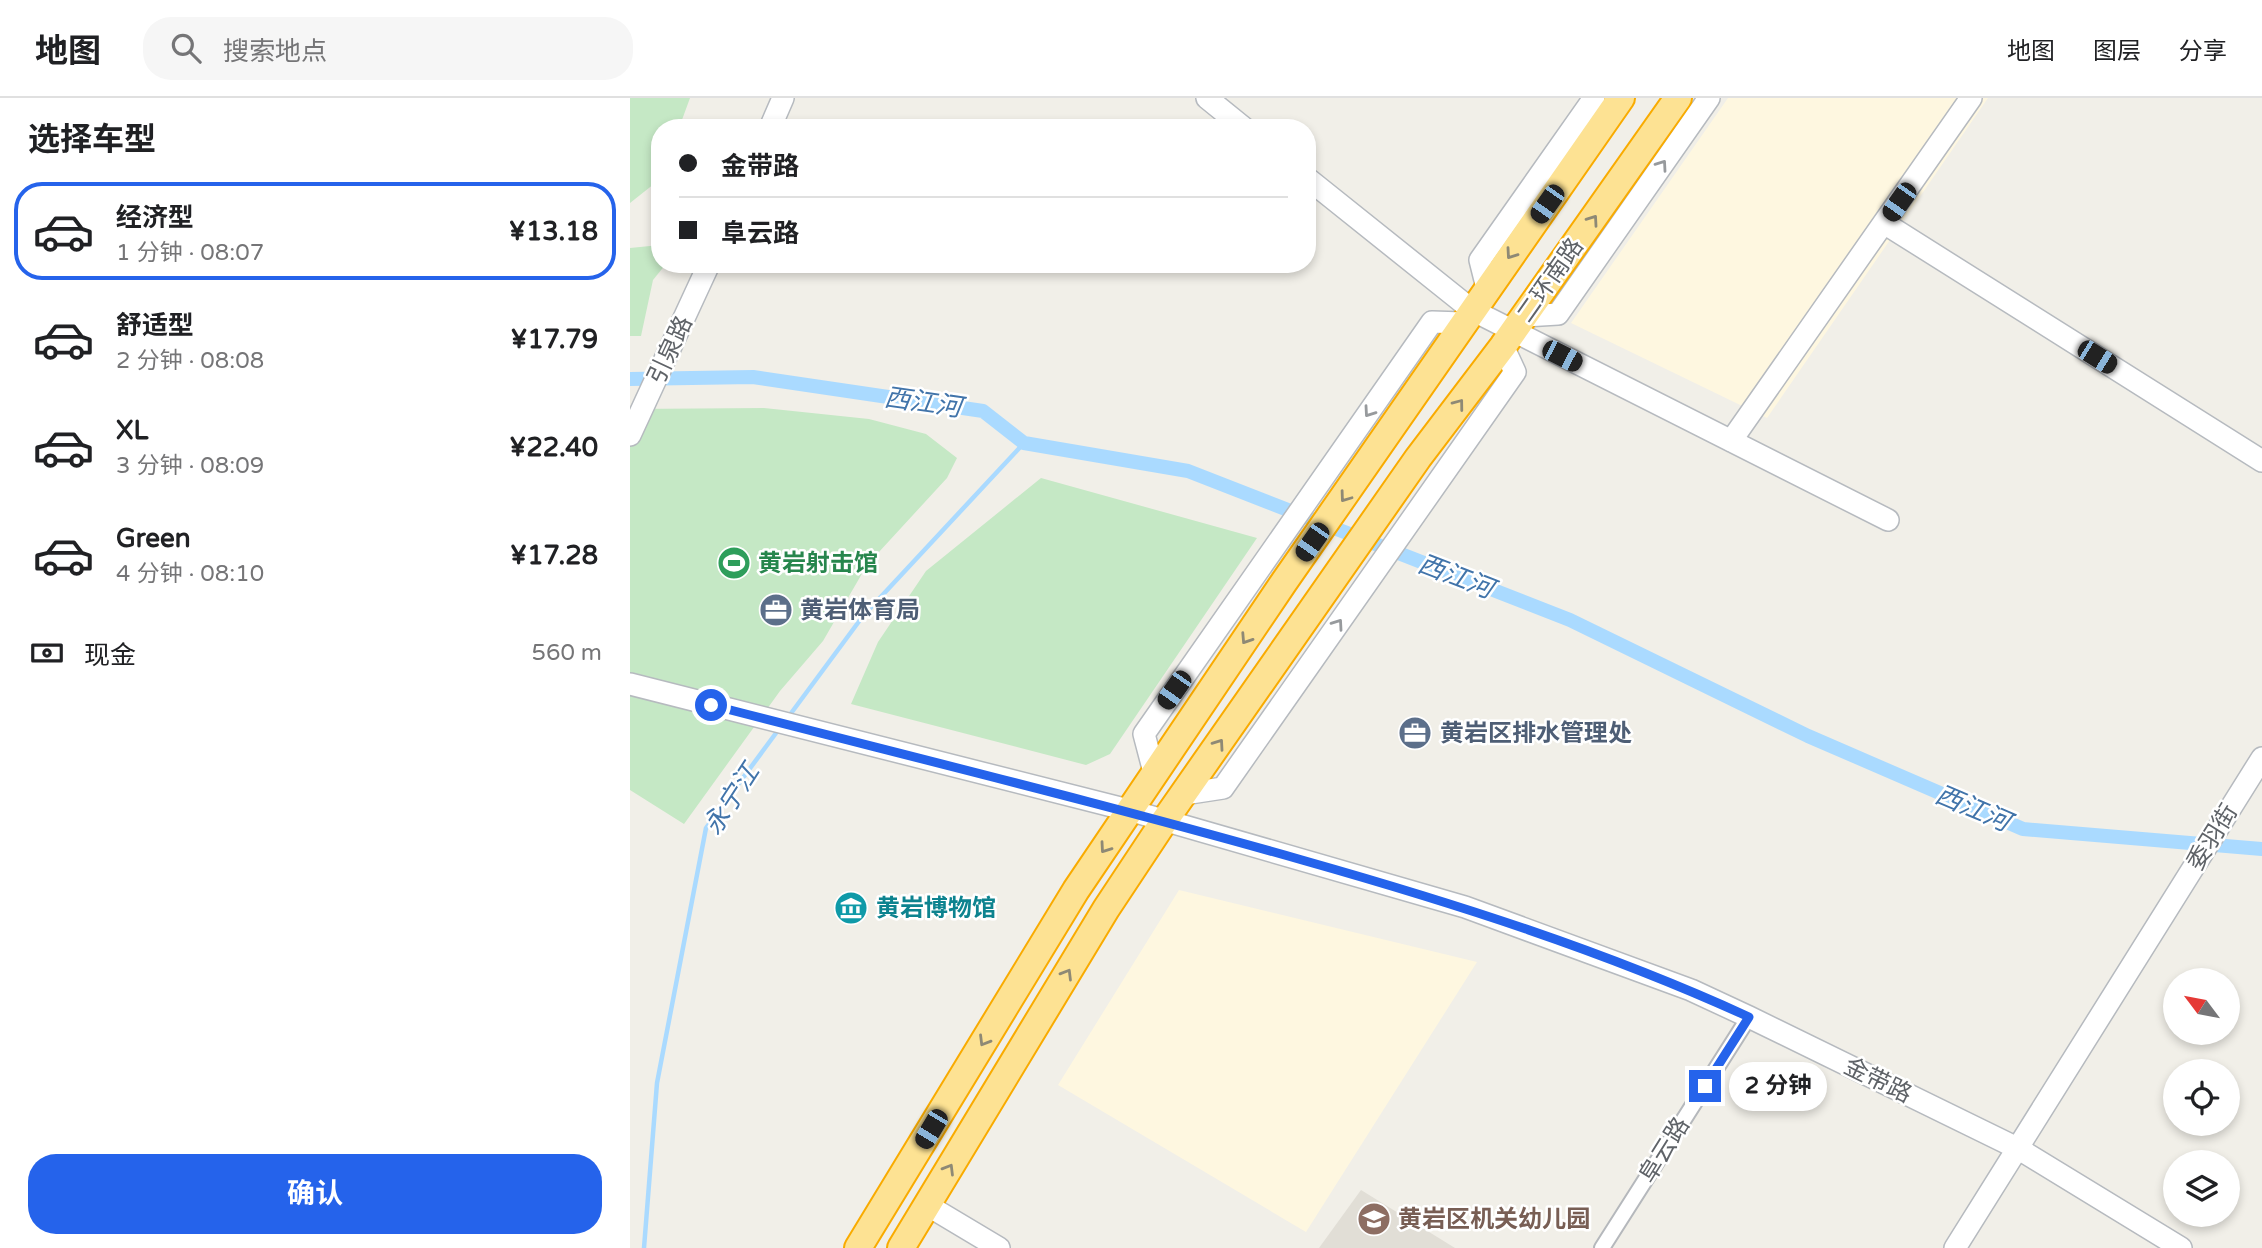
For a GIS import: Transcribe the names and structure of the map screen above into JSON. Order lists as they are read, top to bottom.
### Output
{
  "streets": {
    "highway": ["二环南路"],
    "street": [
      "引泉路",
      "委羽街",
      "金带路",
      "阜云路"
    ]
  },
  "crossings": [
    ["二环南路", "金带路"],
    ["委羽街", "金带路"],
    ["金带路", "阜云路"]
  ],
  "water": ["西江河", "永宁江"],
  "places": {
    "sports": ["黄岩射击馆"],
    "office": ["黄岩体育局", "黄岩区排水管理处"],
    "museum": ["黄岩博物馆"],
    "school or university": ["黄岩区机关幼儿园"]
  },
  "north": "top left",
  "page": {
    "header": "地图",
    "search": "搜索地点",
    "nav": ["地图", "图层", "分享"],
    "heading": "选择车型",
    "banner": ["金带路", "阜云路"],
    "list": [
      {
        "name": "经济型",
        "note": "1 分钟 · 08:07",
        "value": "¥13.18"
      },
      {
        "name": "舒适型",
        "note": "2 分钟 · 08:08",
        "value": "¥17.79"
      },
      {
        "name": "XL",
        "note": "3 分钟 · 08:09",
        "value": "¥22.40"
      },
      {
        "name": "Green",
        "note": "4 分钟 · 08:10",
        "value": "¥17.28"
      }
    ],
    "pay": ["现金", "560 m"],
    "bubble": "2 分钟",
    "buttons": "确认"
  }
}
